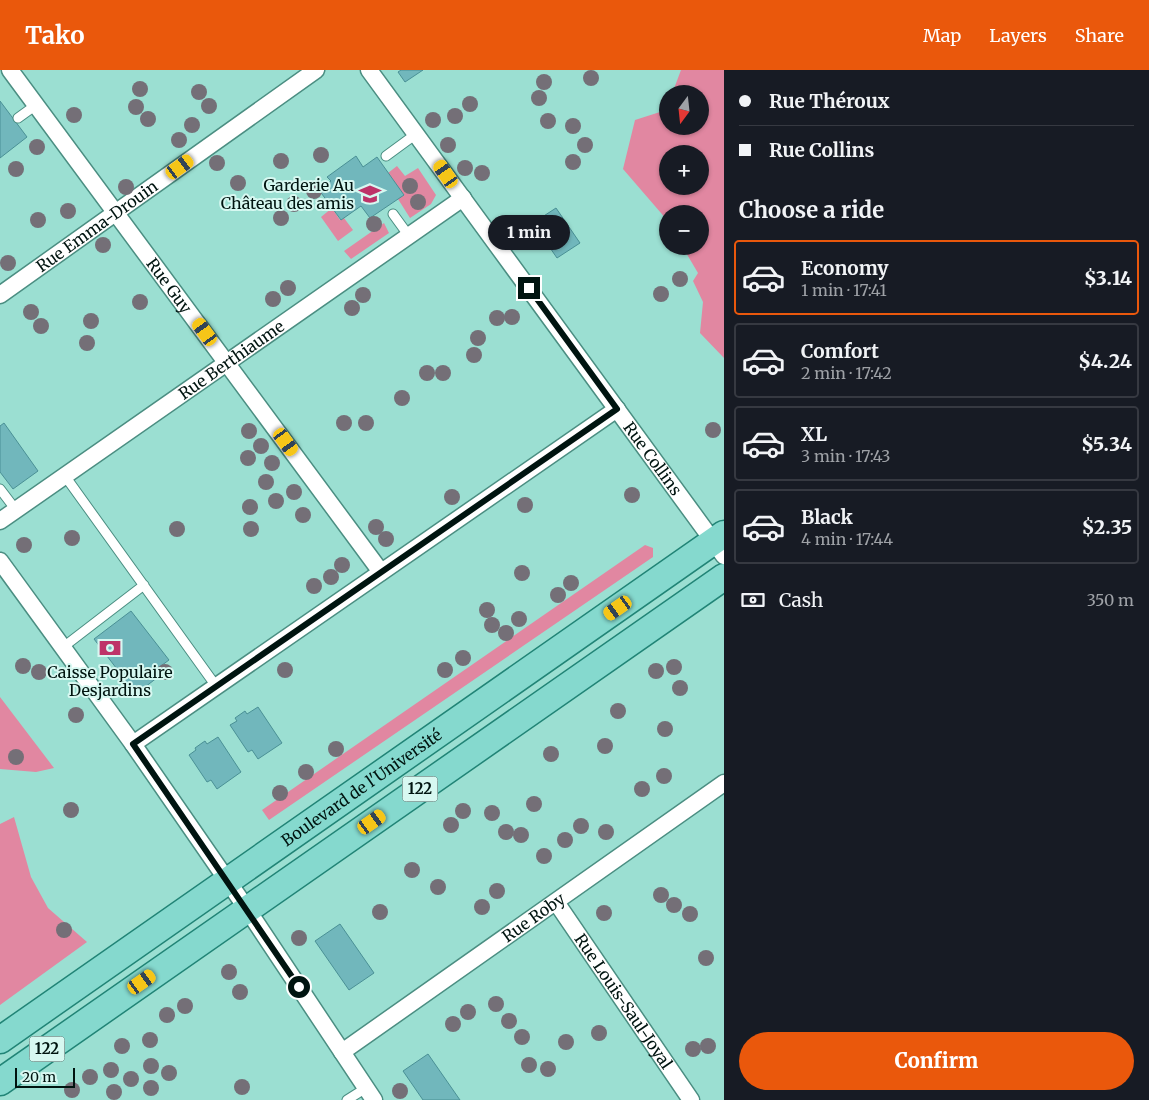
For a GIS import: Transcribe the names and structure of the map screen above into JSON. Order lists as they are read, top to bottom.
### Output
{
  "streets": {
    "main road": ["Boulevard de l'Université", "122"],
    "street": [
      "Rue Emma-Drouin",
      "Rue Guy",
      "Rue Berthiaume",
      "Rue Collins",
      "Rue Roby",
      "Rue Louis-Saul-Joyal"
    ]
  },
  "crossings": [
    ["Rue Emma-Drouin", "Rue Guy"],
    ["Rue Guy", "Rue Berthiaume"],
    ["Rue Berthiaume", "Rue Collins"],
    ["Rue Collins", "Boulevard de l'Université"],
    ["Rue Roby", "Rue Louis-Saul-Joyal"]
  ],
  "places": {
    "school or university": ["Garderie Au Château des amis"],
    "bank": ["Caisse Populaire Desjardins"]
  },
  "scale_bar": "20 m",
  "north": "bottom",
  "page": {
    "header": "Tako",
    "nav": ["Map", "Layers", "Share"],
    "banner": ["Rue Théroux", "Rue Collins"],
    "map_buttons": ["+", "−"],
    "heading": "Choose a ride",
    "bubble": "1 min",
    "list": [
      {
        "name": "Economy",
        "note": "1 min · 17:41",
        "value": "$3.14"
      },
      {
        "name": "Comfort",
        "note": "2 min · 17:42",
        "value": "$4.24"
      },
      {
        "name": "XL",
        "note": "3 min · 17:43",
        "value": "$5.34"
      },
      {
        "name": "Black",
        "note": "4 min · 17:44",
        "value": "$2.35"
      }
    ],
    "pay": ["Cash", "350 m"],
    "buttons": "Confirm",
    "scale": "20 m"
  }
}
